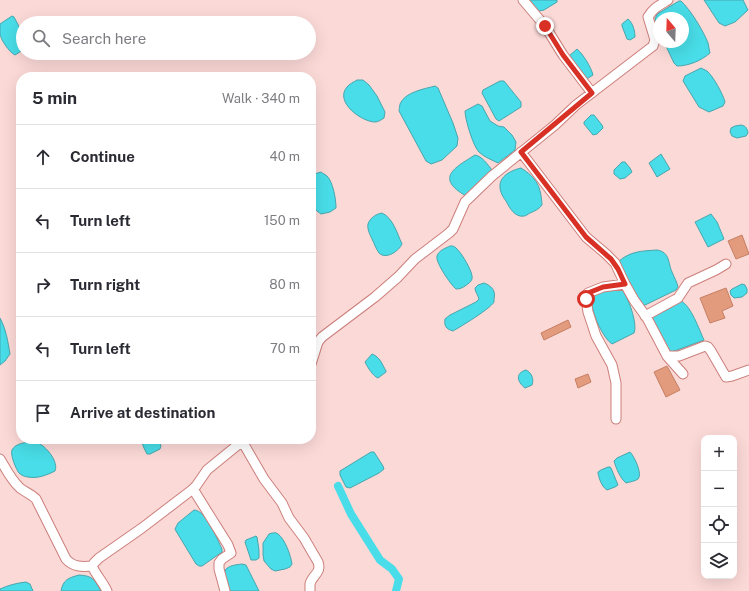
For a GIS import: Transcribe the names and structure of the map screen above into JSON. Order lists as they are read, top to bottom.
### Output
{
  "north": "top",
  "page": {
    "search": "Search here",
    "heading": ["5 min", "Walk · 340 m"],
    "list": [
      ["Continue", "40 m"],
      ["Turn left", "150 m"],
      ["Turn right", "80 m"],
      ["Turn left", "70 m"],
      "Arrive at destination"
    ],
    "map_buttons": ["+", "−"]
  }
}
